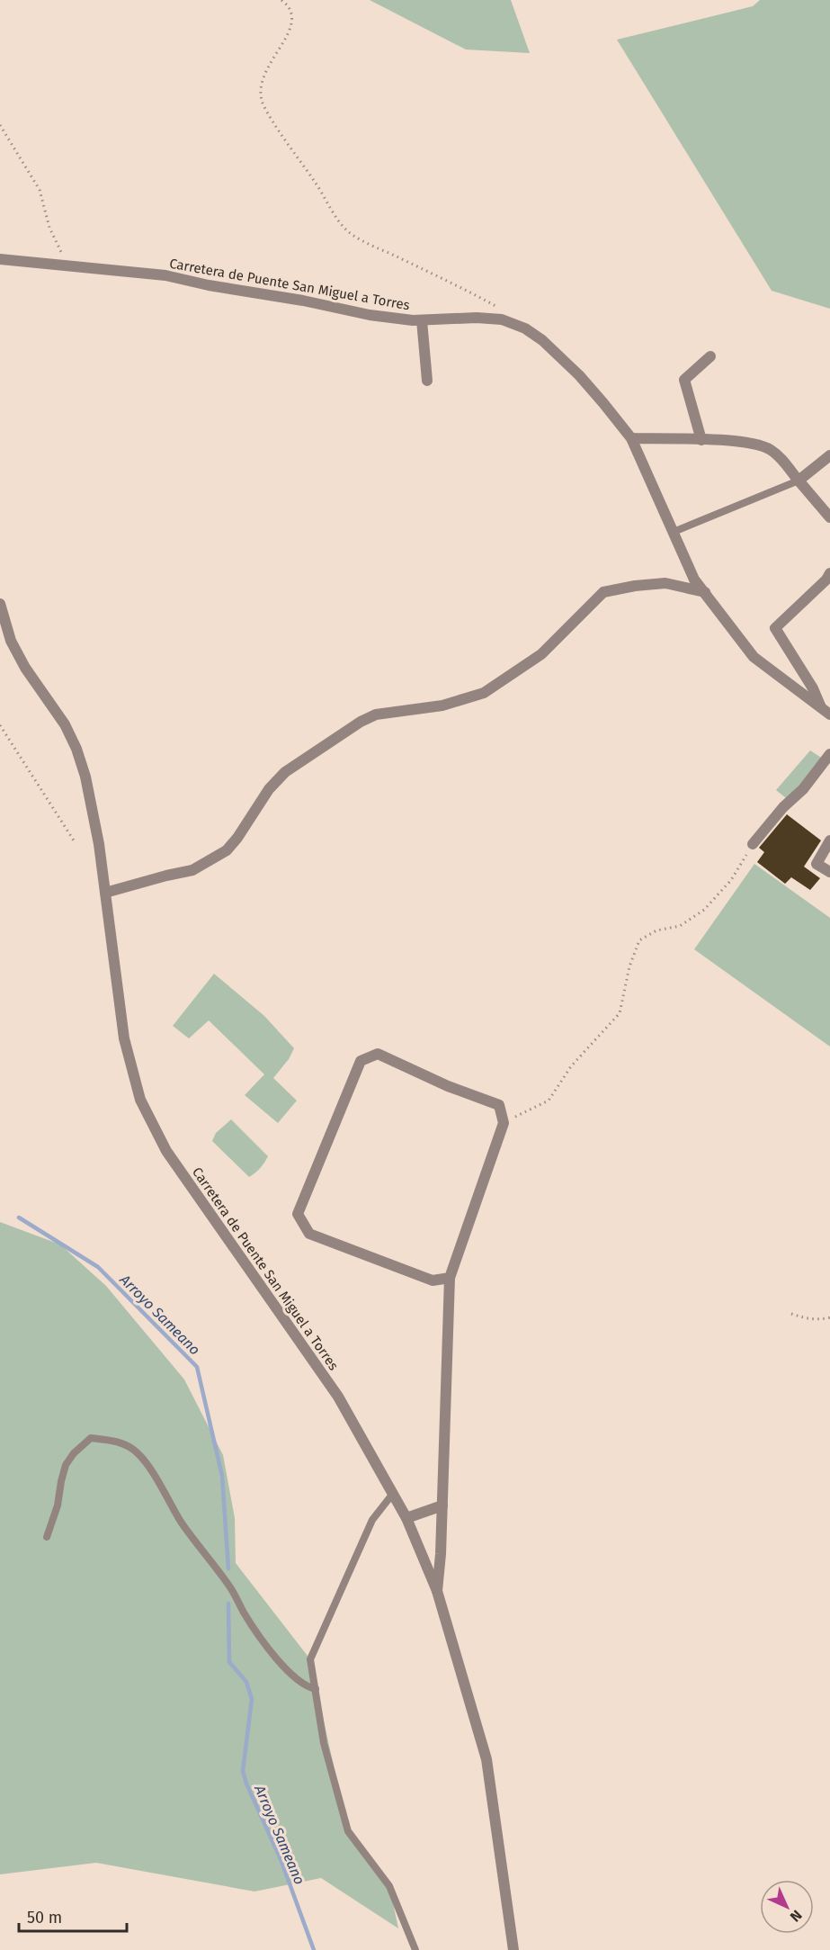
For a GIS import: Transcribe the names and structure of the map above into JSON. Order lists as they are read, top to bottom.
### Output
{
  "streets": {
    "street": ["Carretera de Puente San Miguel a Torres"]
  },
  "water": ["Arroyo Sameano"],
  "scale_bar": "50 m",
  "north": "bottom right"
}
